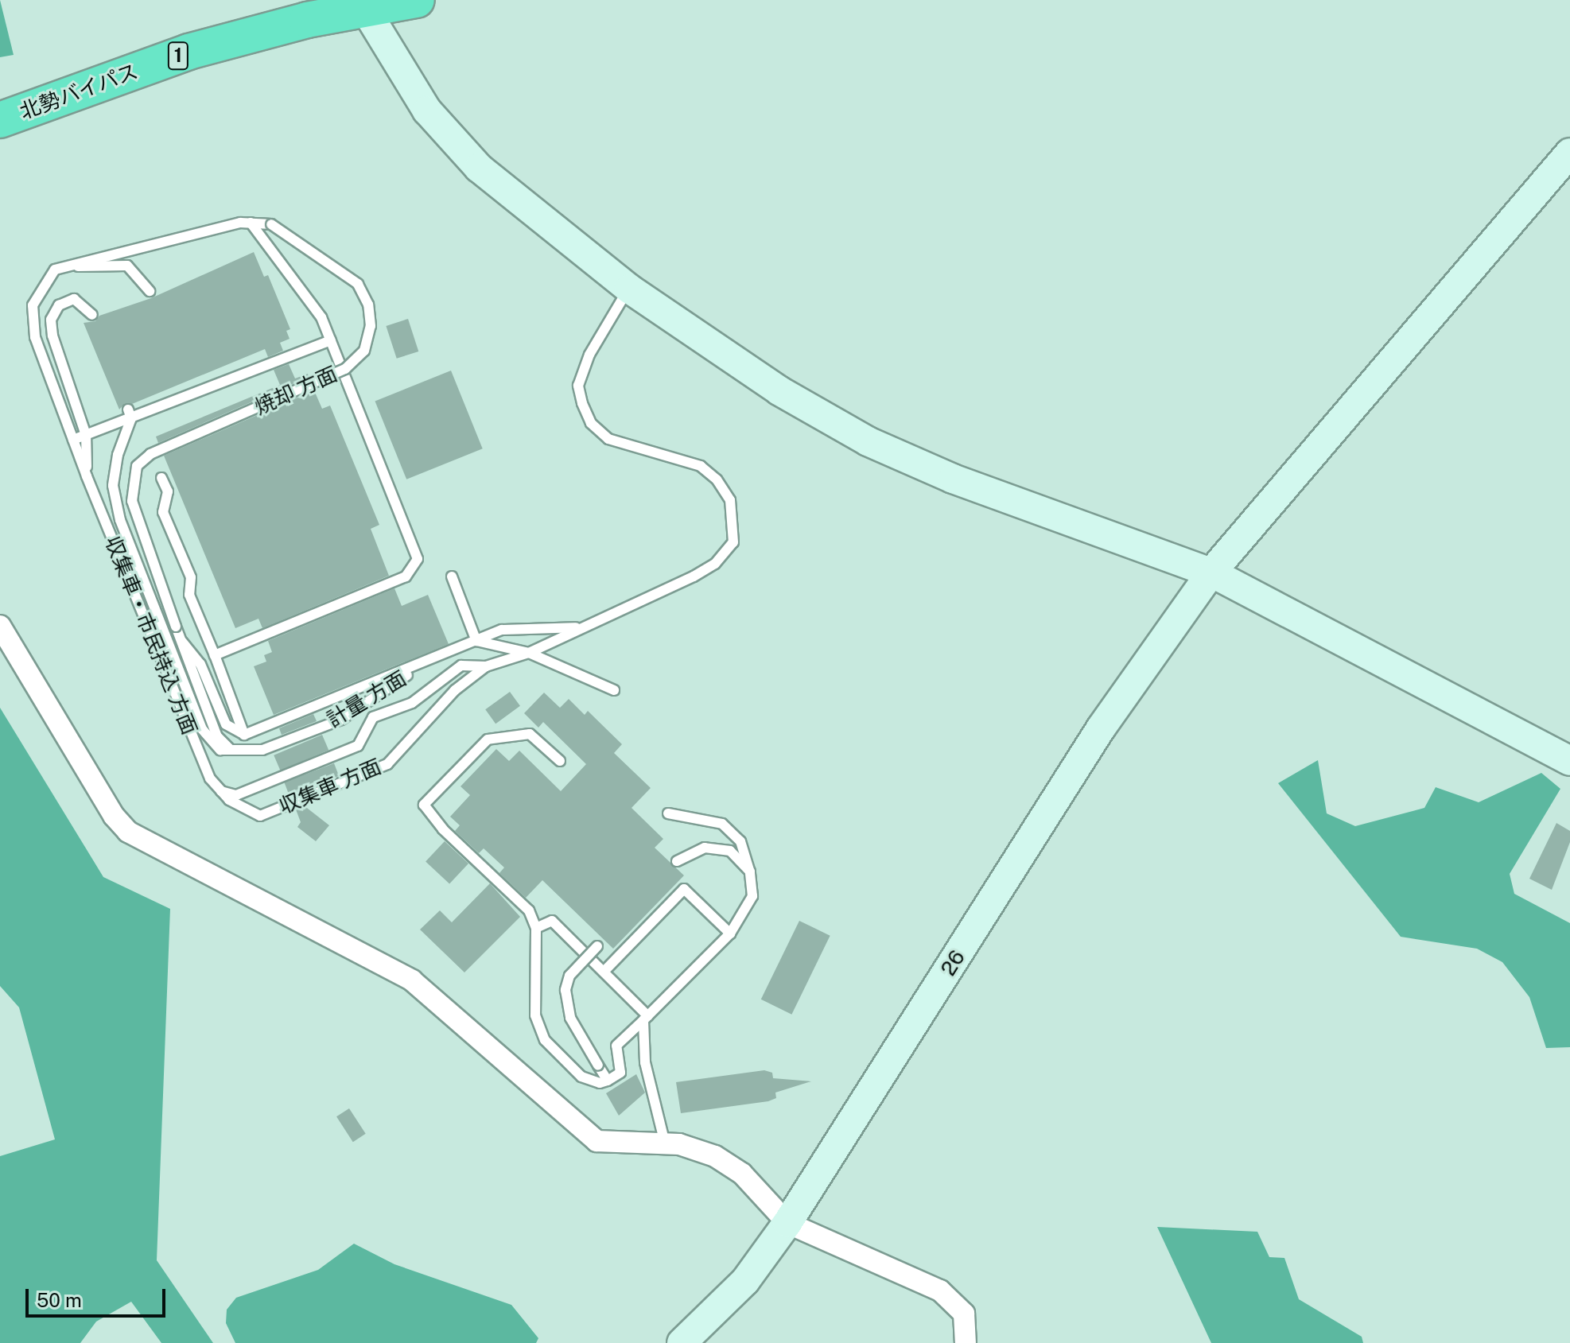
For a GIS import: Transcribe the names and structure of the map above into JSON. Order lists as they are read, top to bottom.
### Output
{
  "streets": {
    "highway": ["1", "北勢バイパス"],
    "street": ["26"],
    "lane": [
      "焼却 方面",
      "収集車・市民持込 方面",
      "計量 方面",
      "収集車 方面"
    ]
  },
  "crossings": [
    ["焼却 方面", "収集車・市民持込 方面"],
    ["収集車・市民持込 方面", "収集車 方面"]
  ],
  "scale_bar": "50 m"
}
